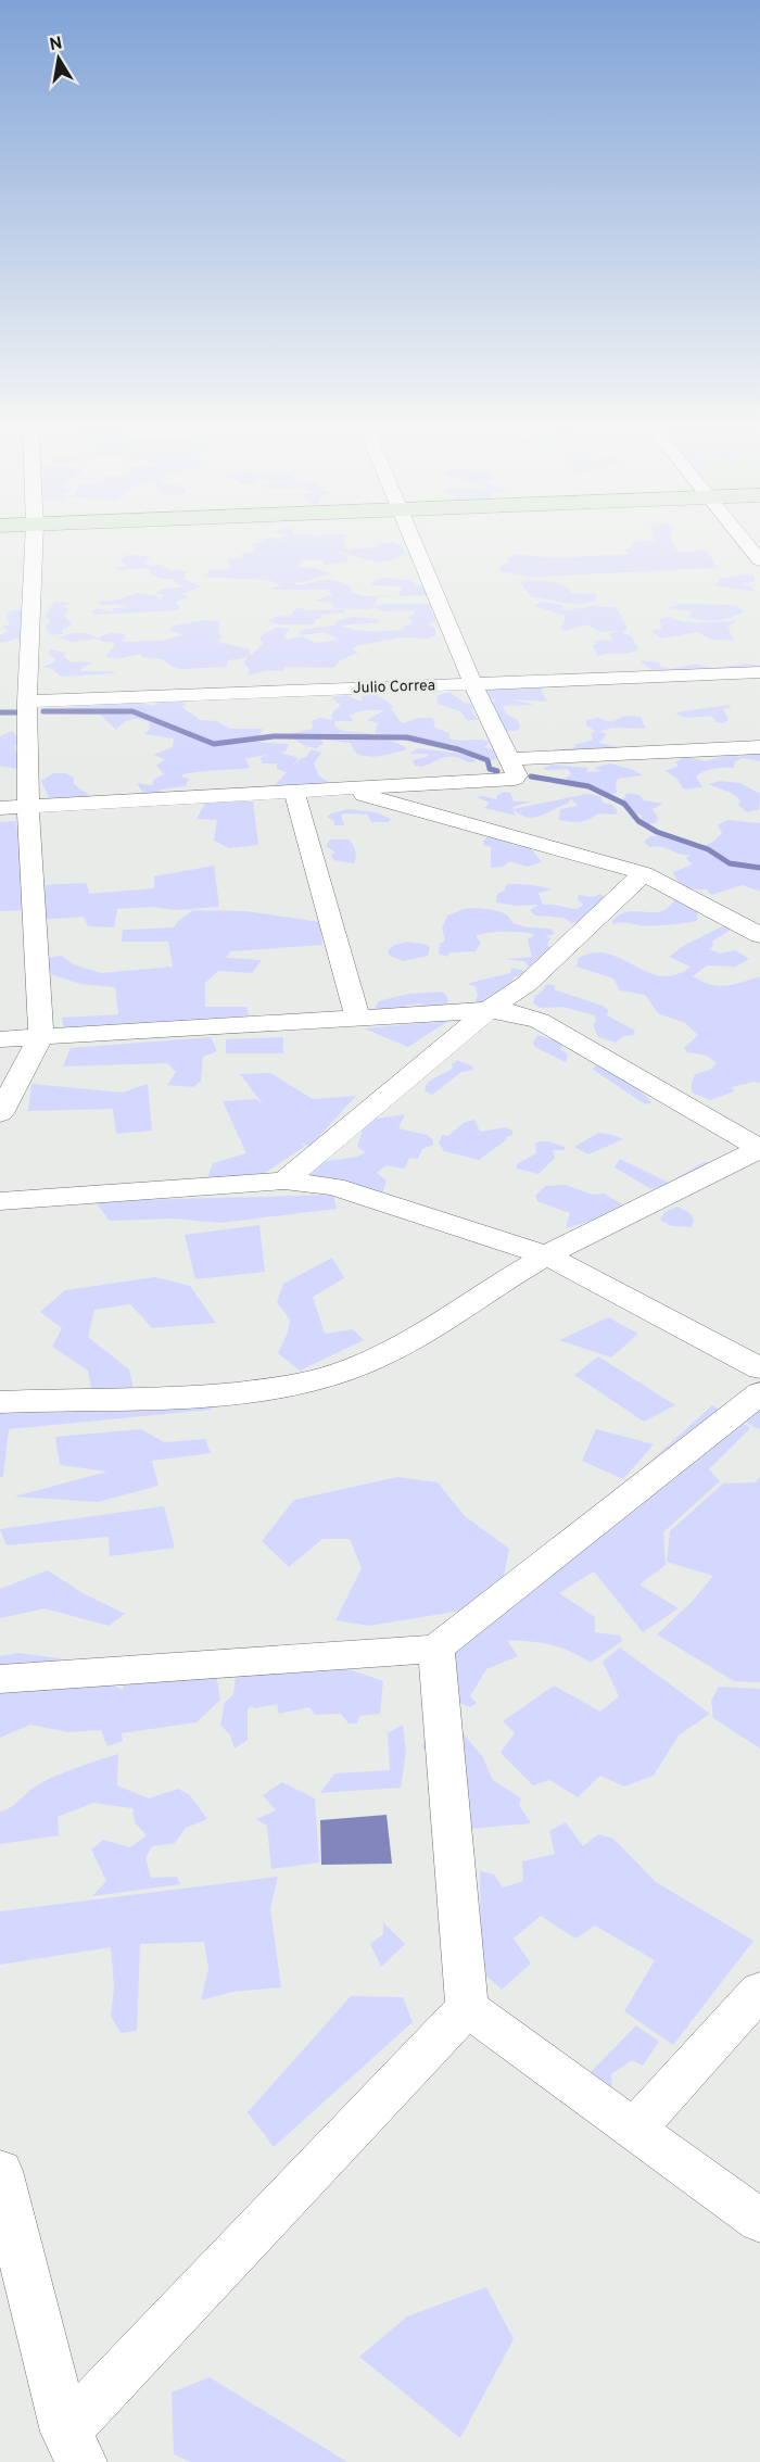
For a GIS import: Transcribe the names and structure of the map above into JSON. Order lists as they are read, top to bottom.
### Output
{
  "streets": {
    "street": ["Julio Correa"]
  },
  "north": "top"
}
